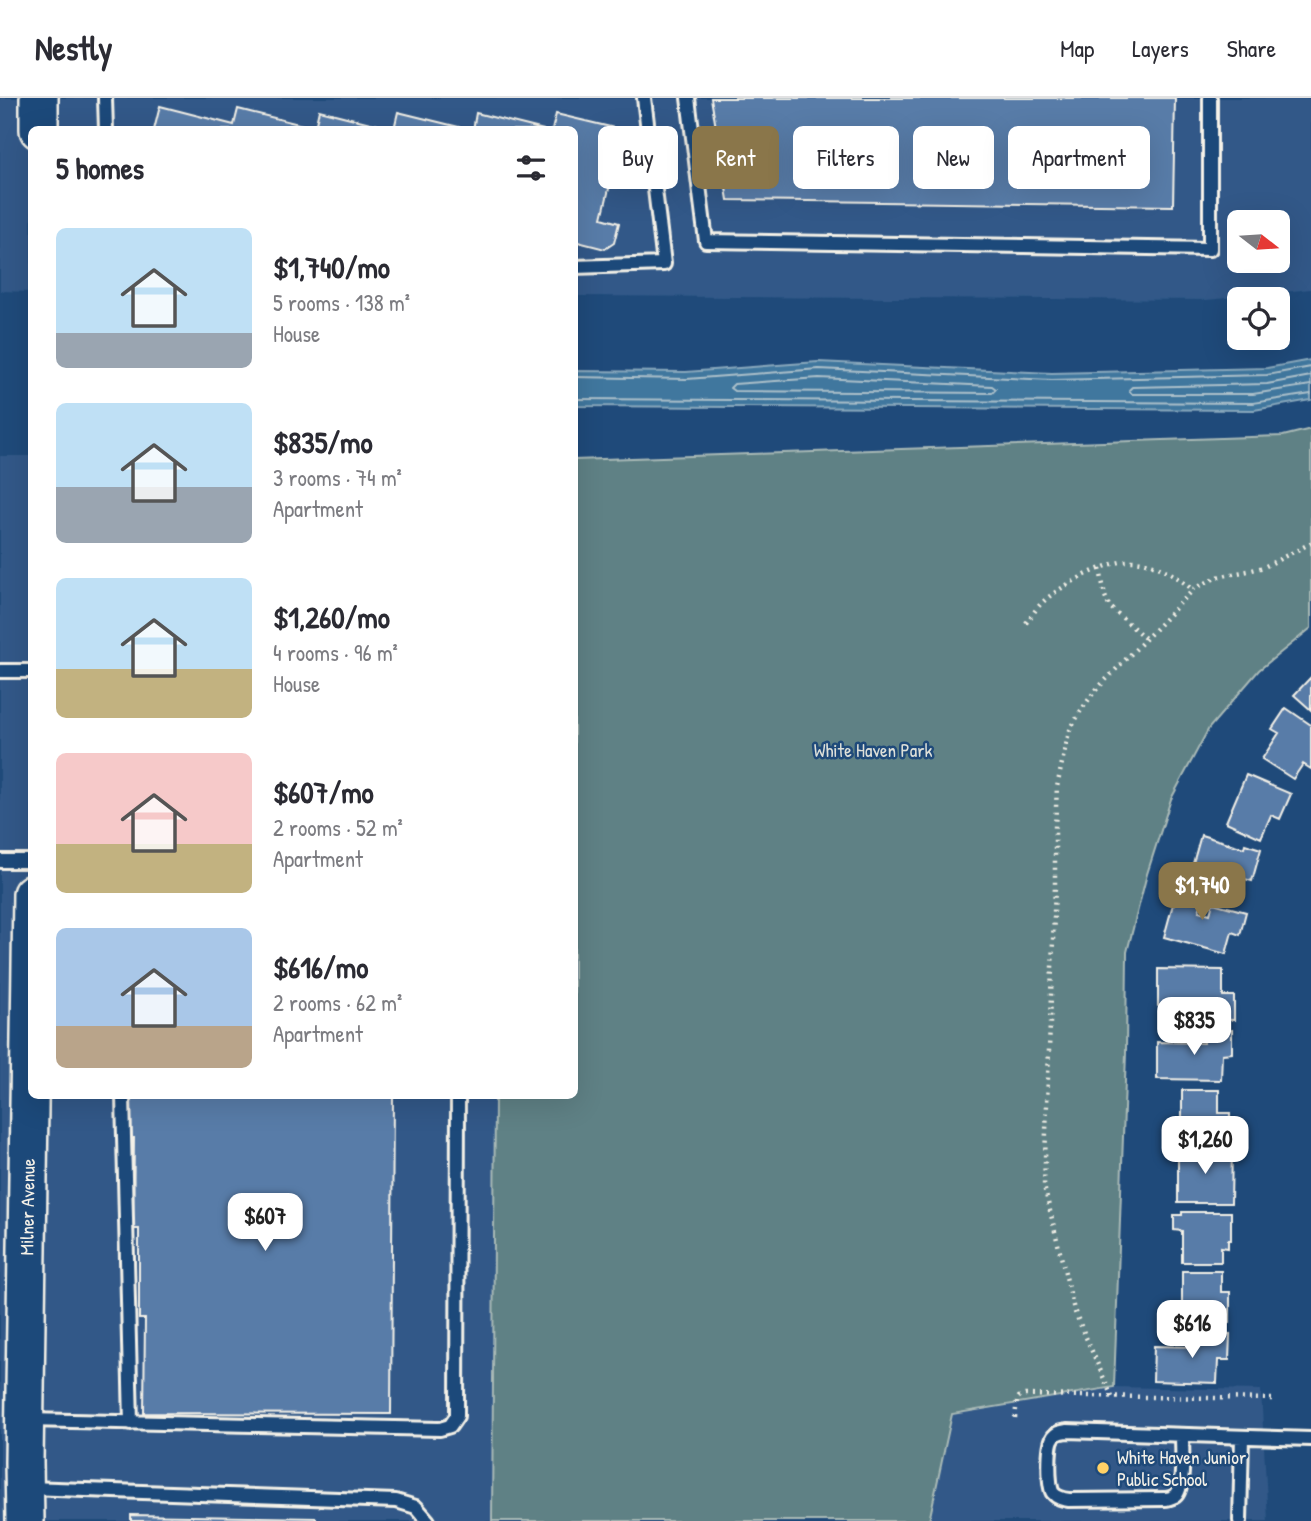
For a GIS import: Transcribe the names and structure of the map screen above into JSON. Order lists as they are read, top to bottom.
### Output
{
  "streets": {
    "main road": ["Milner Avenue"]
  },
  "parks": ["White Haven Park"],
  "places": ["White Haven Junior Public School"],
  "north": "right",
  "page": {
    "header": "Nestly",
    "nav": ["Map", "Layers", "Share"],
    "chip": [
      "Buy",
      "Rent",
      "Filters",
      "New",
      "Apartment"
    ],
    "heading": "5 homes",
    "list": [
      {
        "name": "$1,740/mo",
        "note": "5 rooms · 138 m² · House"
      },
      {
        "name": "$835/mo",
        "note": "3 rooms · 74 m² · Apartment"
      },
      {
        "name": "$1,260/mo",
        "note": "4 rooms · 96 m² · House"
      },
      {
        "name": "$607/mo",
        "note": "2 rooms · 52 m² · Apartment"
      },
      {
        "name": "$616/mo",
        "note": "2 rooms · 62 m² · Apartment"
      }
    ],
    "price": [
      "$1,740",
      "$835",
      "$1,260",
      "$607",
      "$616"
    ]
  }
}
